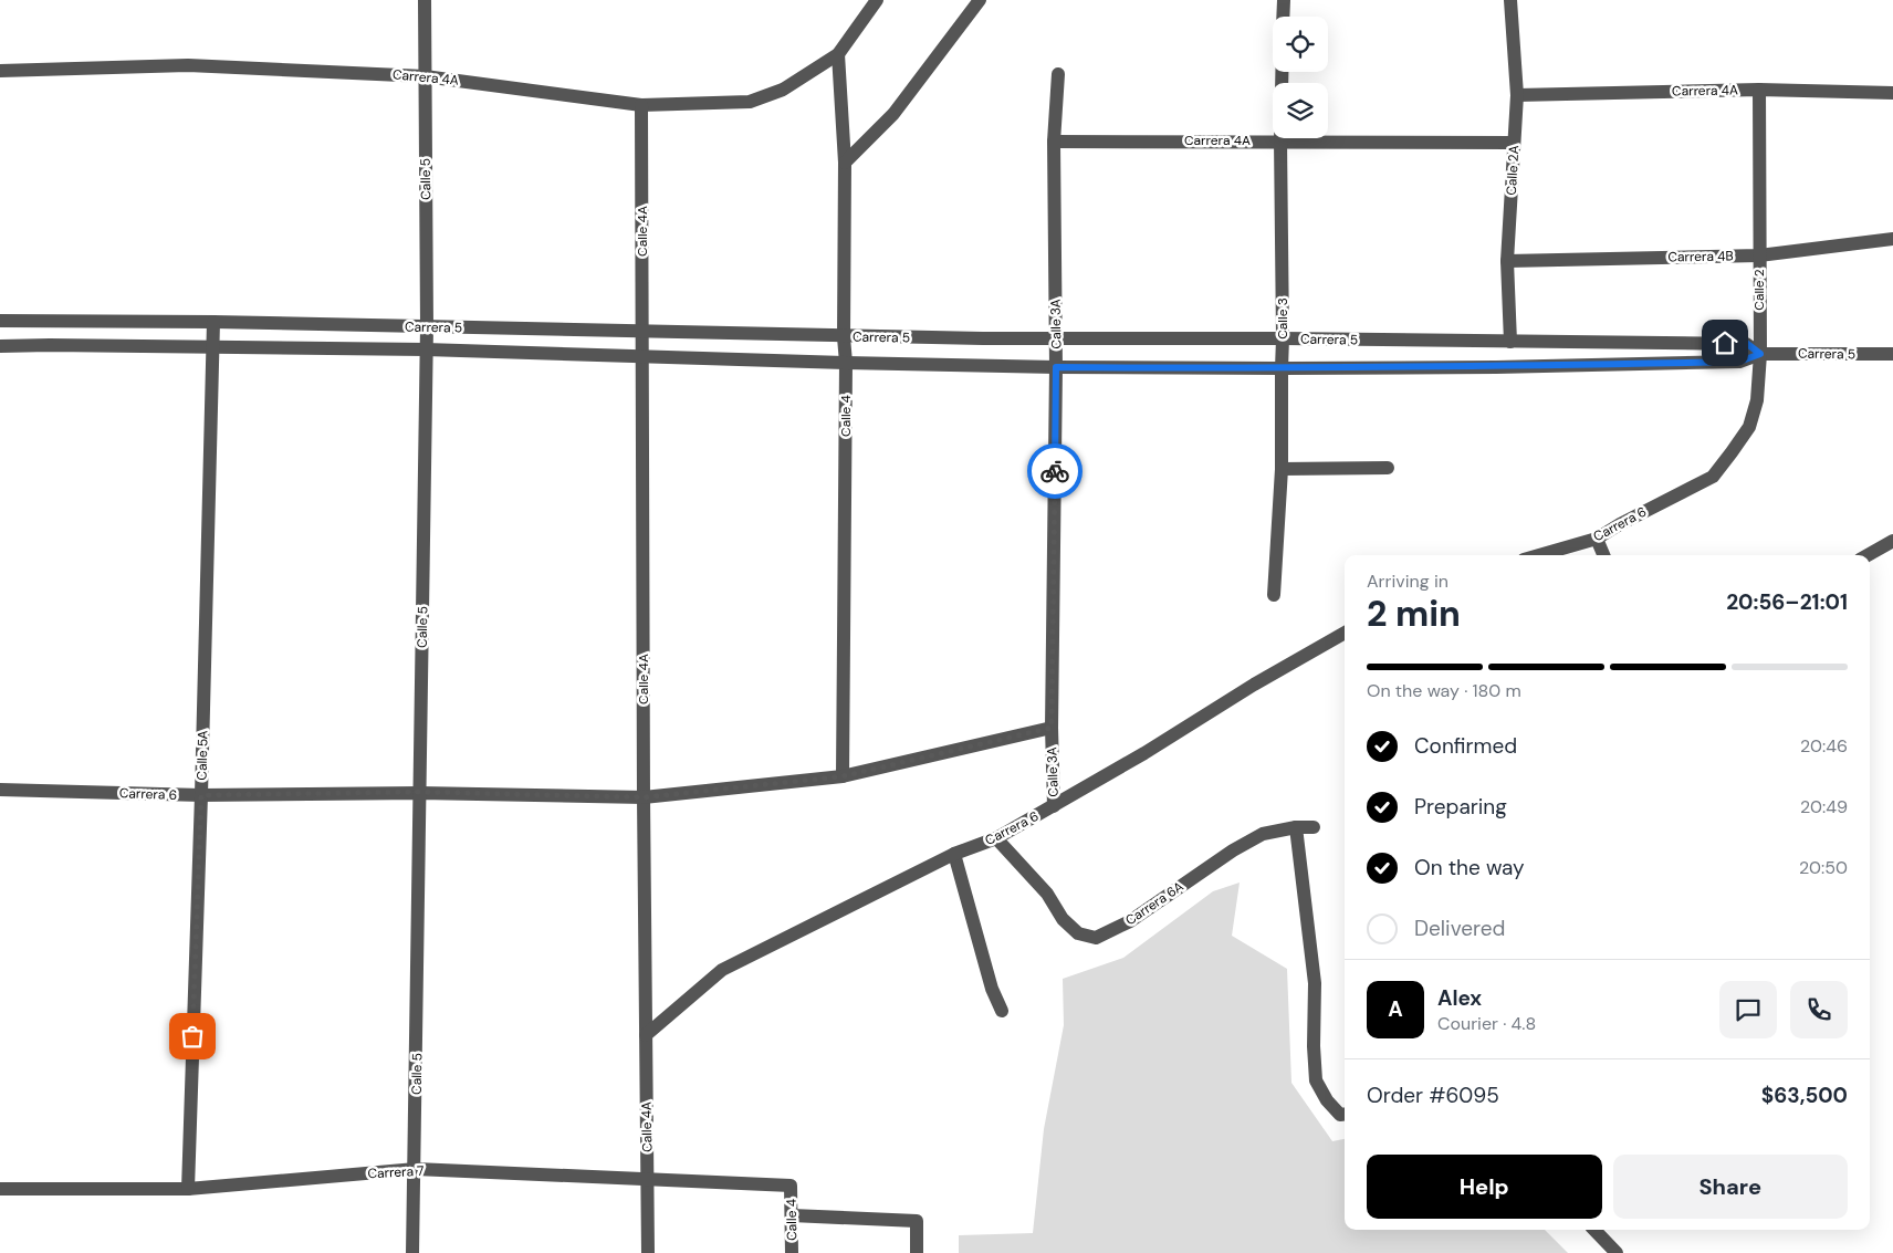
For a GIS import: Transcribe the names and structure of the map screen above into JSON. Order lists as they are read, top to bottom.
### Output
{
  "streets": {
    "street": [
      "Carrera 4A",
      "Calle 2A",
      "Calle 5",
      "Calle 4A",
      "Carrera 4B",
      "Calle 2",
      "Calle 3",
      "Calle 3A",
      "Carrera 5",
      "Calle 4",
      "Carrera 6",
      "Calle 5A",
      "Carrera 6A",
      "Carrera 7"
    ]
  },
  "crossings": [
    ["Carrera 4A", "Calle 2A"],
    ["Carrera 4A", "Calle 5"],
    ["Carrera 4A", "Calle 4A"],
    ["Carrera 4A", "Calle 2"],
    ["Carrera 4A", "Calle 3"],
    ["Carrera 4A", "Calle 3A"],
    ["Carrera 4A", "Calle 4"],
    ["Calle 2A", "Carrera 4B"],
    ["Calle 2A", "Carrera 5"],
    ["Calle 5", "Carrera 5"],
    ["Calle 5", "Carrera 6"],
    ["Calle 5", "Carrera 7"],
    ["Calle 4A", "Carrera 5"],
    ["Calle 4A", "Carrera 6"],
    ["Calle 4A", "Carrera 7"],
    ["Carrera 4B", "Calle 2"],
    ["Calle 2", "Carrera 5"],
    ["Calle 2", "Carrera 6"],
    ["Calle 3", "Carrera 5"],
    ["Calle 3A", "Carrera 5"],
    ["Calle 3A", "Carrera 6"],
    ["Carrera 5", "Calle 4"],
    ["Carrera 5", "Calle 5A"],
    ["Calle 4", "Carrera 6"],
    ["Calle 4", "Carrera 7"],
    ["Carrera 6", "Calle 5A"],
    ["Carrera 6", "Carrera 6A"],
    ["Calle 5A", "Carrera 7"]
  ],
  "page": {
    "heading": ["2 min", "Arriving in", "20:56–21:01"],
    "panel": [
      "Alex",
      "Courier · 4.8",
      "Order #6095",
      "$63,500"
    ],
    "bar": "On the way · 180 m",
    "list": [
      ["Confirmed", "20:46"],
      ["Preparing", "20:49"],
      ["On the way", "20:50"],
      "Delivered"
    ],
    "round": "A",
    "buttons": ["Help", "Share"]
  }
}
